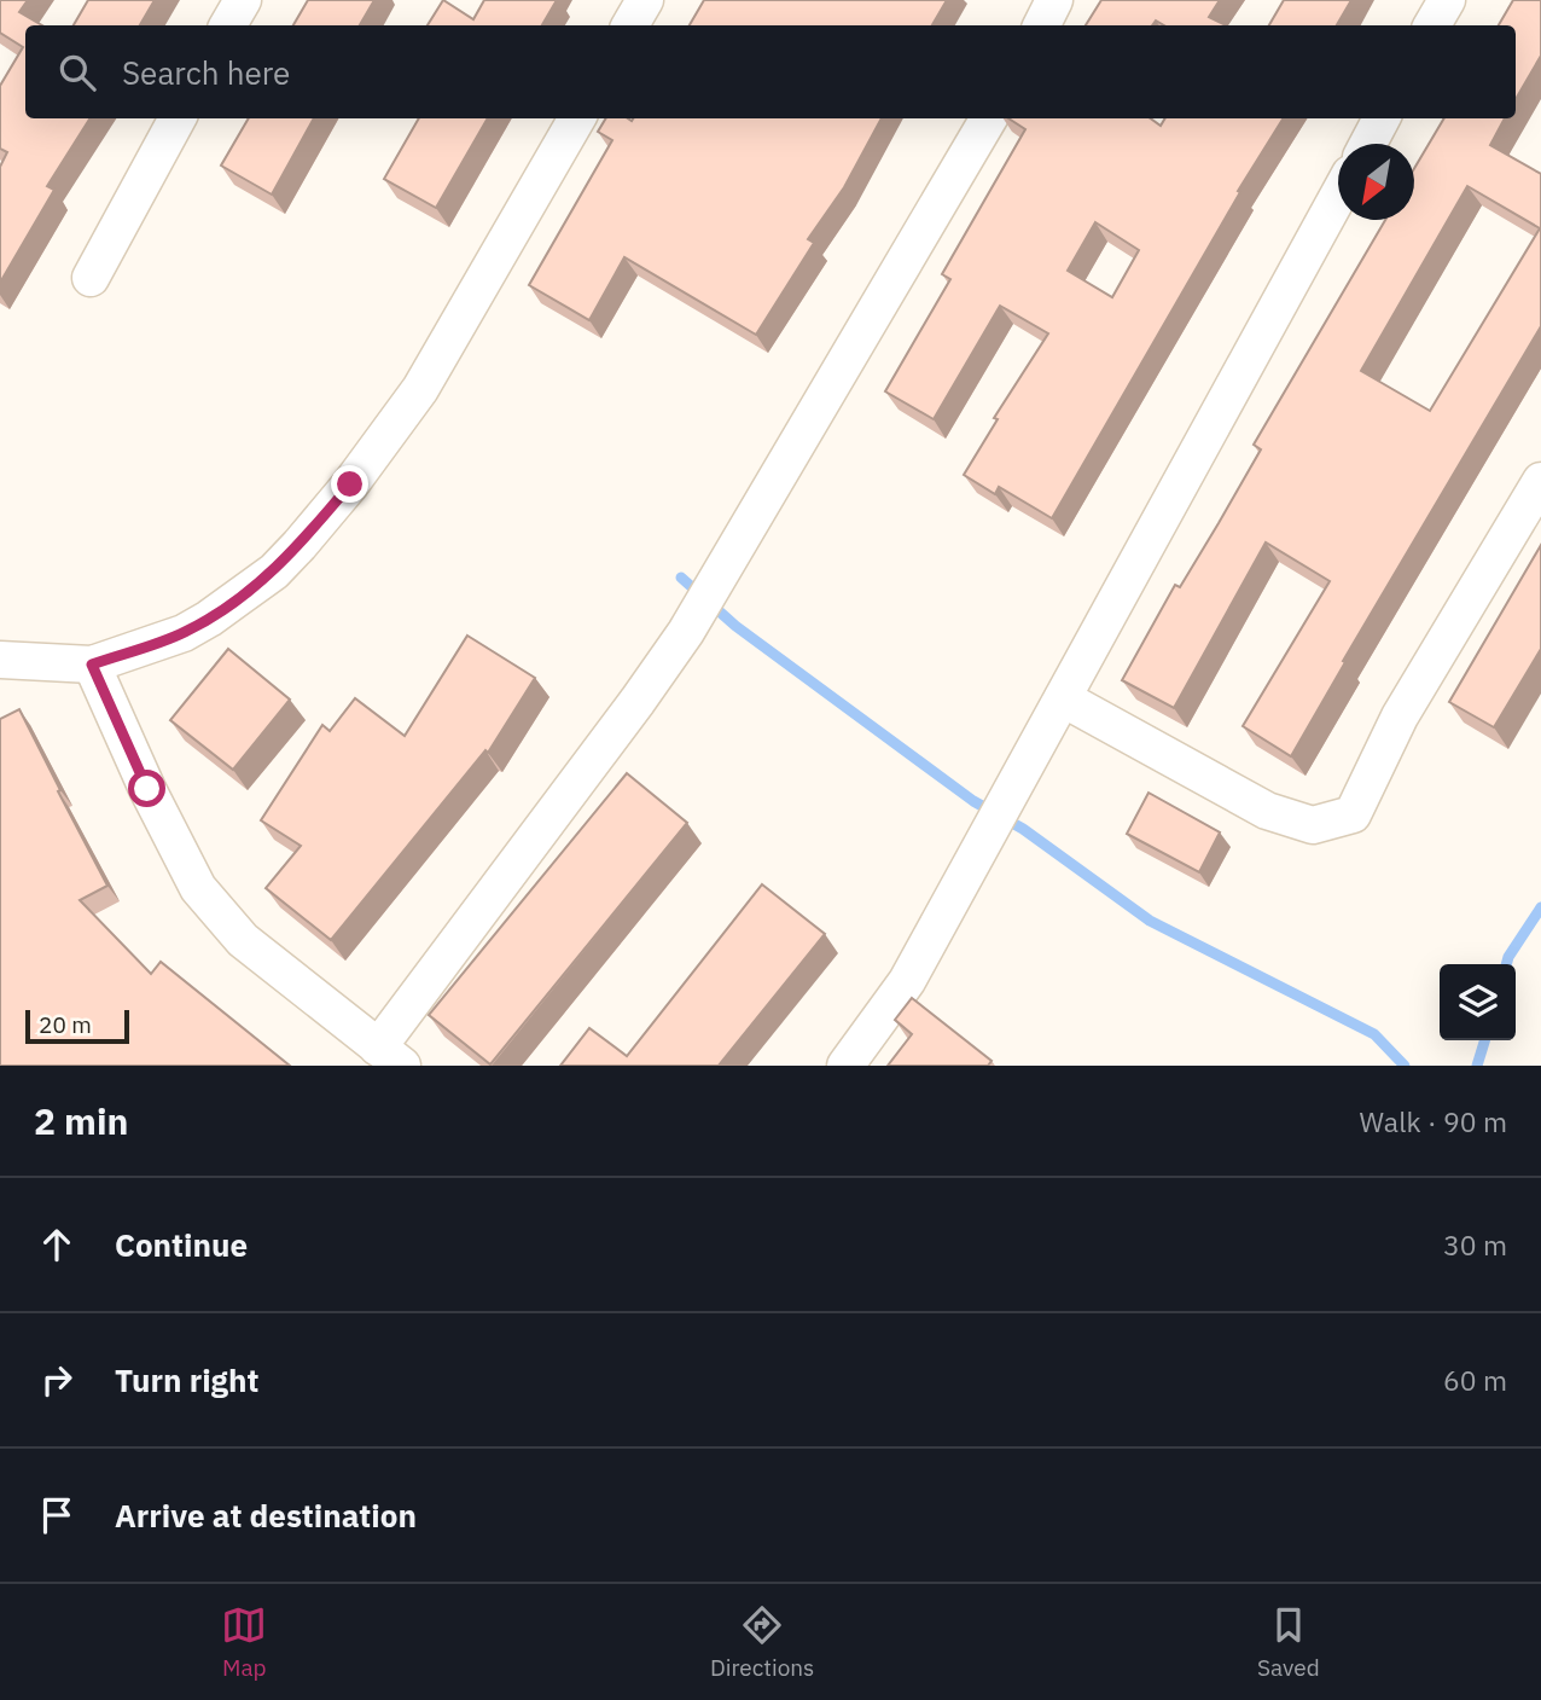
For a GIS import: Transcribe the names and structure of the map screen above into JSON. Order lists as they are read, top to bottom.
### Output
{
  "scale_bar": "20 m",
  "north": "bottom left",
  "page": {
    "search": "Search here",
    "scale": "20 m",
    "heading": ["2 min", "Walk · 90 m"],
    "list": [
      ["Continue", "30 m"],
      ["Turn right", "60 m"],
      "Arrive at destination"
    ],
    "nav": ["Map", "Directions", "Saved"]
  }
}
